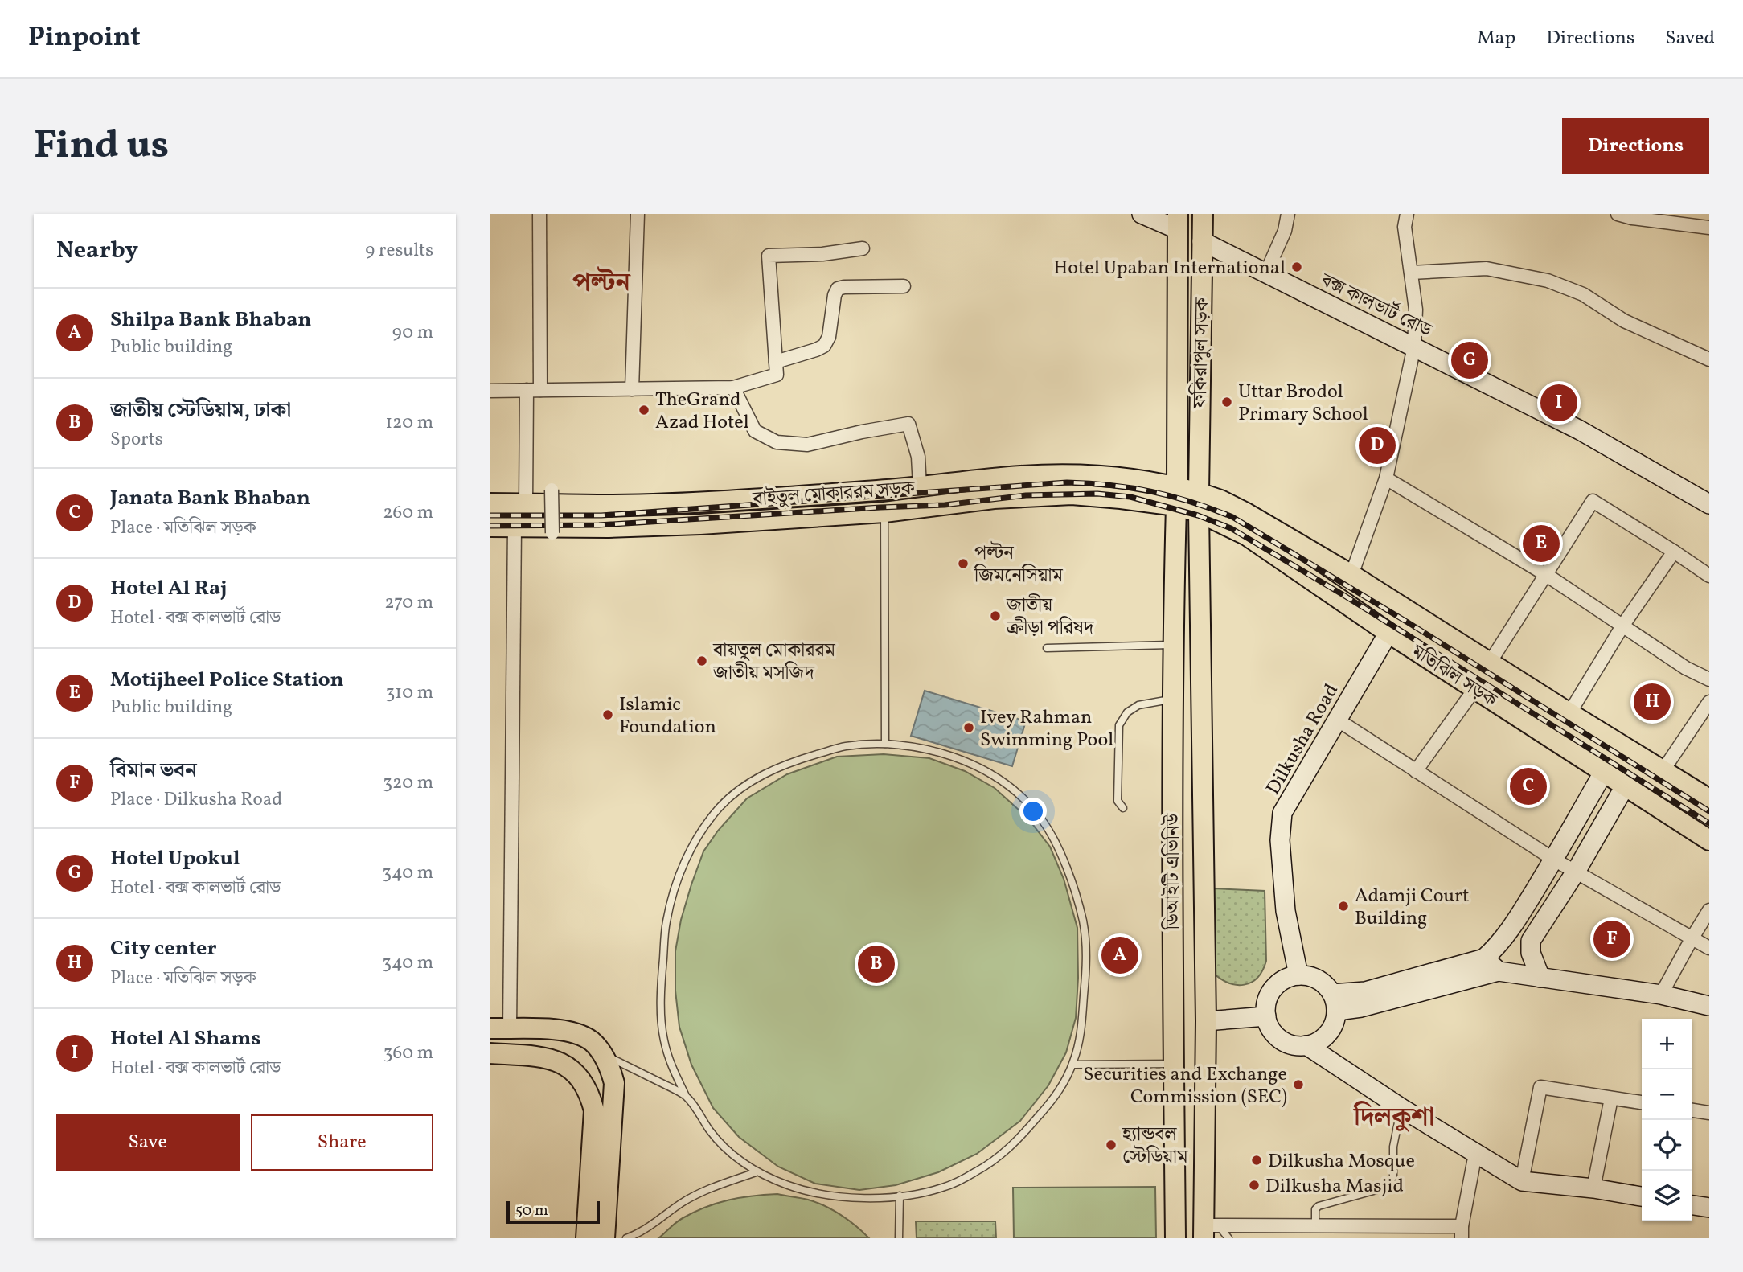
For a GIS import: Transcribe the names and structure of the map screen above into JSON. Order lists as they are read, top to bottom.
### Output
{
  "streets": {
    "main road": [
      "ফকিরাপুল সড়ক",
      "বাইতুল মোকাররম সড়ক",
      "মতিঝিল সড়ক",
      "ডিআইটি এভিনিউ"
    ],
    "street": ["বক্স কালভার্ট রোড", "Dilkusha Road"]
  },
  "crossings": [
    ["বক্স কালভার্ট রোড", "ফকিরাপুল সড়ক"],
    ["ফকিরাপুল সড়ক", "বাইতুল মোকাররম সড়ক"],
    ["ফকিরাপুল সড়ক", "মতিঝিল সড়ক"],
    ["ফকিরাপুল সড়ক", "ডিআইটি এভিনিউ"],
    ["বাইতুল মোকাররম সড়ক", "ডিআইটি এভিনিউ"],
    ["মতিঝিল সড়ক", "Dilkusha Road"],
    ["মতিঝিল সড়ক", "ডিআইটি এভিনিউ"]
  ],
  "districts": ["পল্টন", "দিলকুশা"],
  "places": [
    "Hotel Upaban International",
    "Uttar Brodol Primary School",
    "TheGrand Azad Hotel",
    "পল্টন জিমনেসিয়াম",
    "জাতীয় ক্রীড়া পরিষদ",
    "বায়তুল মোকাররম জাতীয় মসজিদ",
    "Islamic Foundation",
    "Ivey Rahman Swimming Pool",
    "Adamji Court Building",
    "Securities and Exchange Commission (SEC)",
    "হ্যান্ডবল স্টেডিয়াম",
    "Dilkusha Mosque",
    "Dilkusha Masjid"
  ],
  "scale_bar": "50 m",
  "page": {
    "header": "Pinpoint",
    "nav": ["Map", "Directions", "Saved"],
    "buttons": [
      "Directions",
      ["Save", "Share"]
    ],
    "title": "Find us",
    "heading": ["Nearby", "9 results"],
    "list": [
      {
        "mark": "A",
        "name": "Shilpa Bank Bhaban",
        "note": "Public building",
        "value": "90 m"
      },
      {
        "mark": "B",
        "name": "জাতীয় স্টেডিয়াম, ঢাকা",
        "note": "Sports",
        "value": "120 m"
      },
      {
        "mark": "C",
        "name": "Janata Bank Bhaban",
        "note": "Place · মতিঝিল সড়ক",
        "value": "260 m"
      },
      {
        "mark": "D",
        "name": "Hotel Al Raj",
        "note": "Hotel · বক্স কালভার্ট রোড",
        "value": "270 m"
      },
      {
        "mark": "E",
        "name": "Motijheel Police Station",
        "note": "Public building",
        "value": "310 m"
      },
      {
        "mark": "F",
        "name": "বিমান ভবন",
        "note": "Place · Dilkusha Road",
        "value": "320 m"
      },
      {
        "mark": "G",
        "name": "Hotel Upokul",
        "note": "Hotel · বক্স কালভার্ট রোড",
        "value": "340 m"
      },
      {
        "mark": "H",
        "name": "City center",
        "note": "Place · মতিঝিল সড়ক",
        "value": "340 m"
      },
      {
        "mark": "I",
        "name": "Hotel Al Shams",
        "note": "Hotel · বক্স কালভার্ট রোড",
        "value": "360 m"
      }
    ],
    "pins": [
      "G",
      "I",
      "D",
      "E",
      "H",
      "C",
      "F",
      "A",
      "B"
    ],
    "map_buttons": ["+", "−"],
    "scale": "50 m"
  }
}
